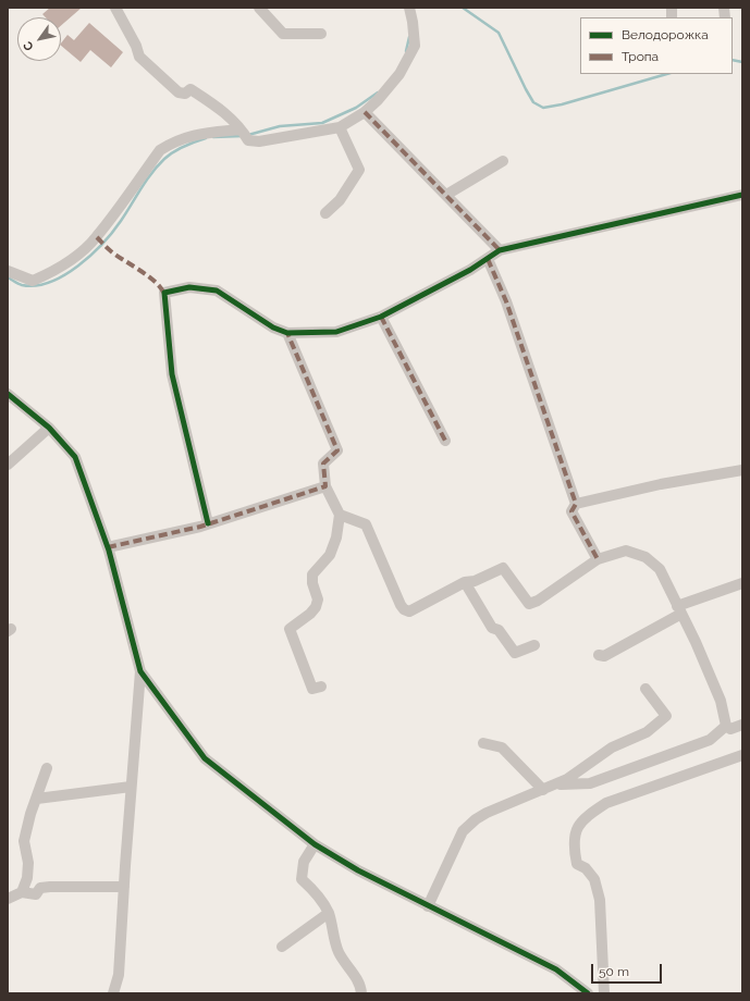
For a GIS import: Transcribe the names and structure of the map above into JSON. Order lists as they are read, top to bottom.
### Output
{
  "legend": ["Велодорожка", "Тропа"],
  "scale_bar": "50 m",
  "north": "bottom left"
}
